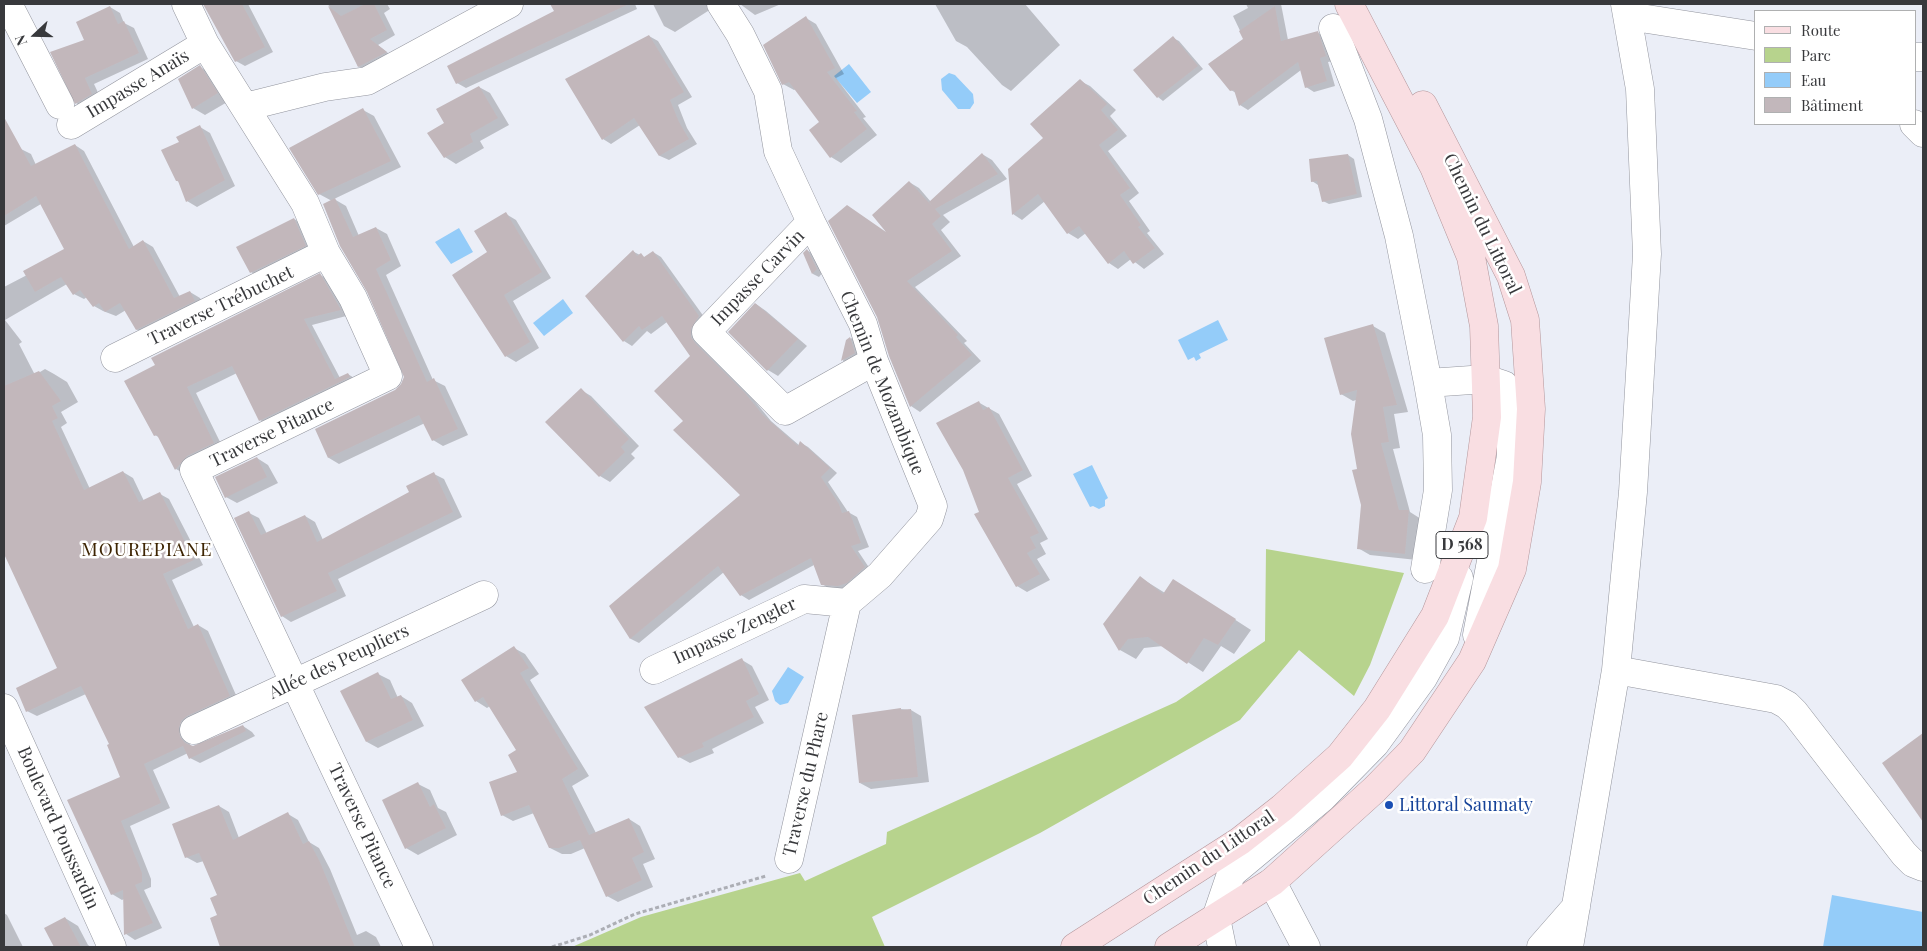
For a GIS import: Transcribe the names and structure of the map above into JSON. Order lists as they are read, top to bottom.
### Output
{
  "streets": {
    "main road": ["Chemin du Littoral", "D 568"],
    "street": [
      "Impasse Anaïs",
      "Impasse Carvin",
      "Traverse Trébuchet",
      "Chemin de Mozambique",
      "Traverse Pitance",
      "Impasse Zengler",
      "Allée des Peupliers",
      "Traverse du Phare",
      "Boulevard Poussardin"
    ]
  },
  "crossings": [
    ["Impasse Anaïs", "Traverse Pitance"],
    ["Impasse Carvin", "Chemin de Mozambique"],
    ["Traverse Trébuchet", "Traverse Pitance"],
    ["Chemin de Mozambique", "Impasse Zengler"],
    ["Chemin de Mozambique", "Traverse du Phare"],
    ["Traverse Pitance", "Allée des Peupliers"],
    ["Impasse Zengler", "Traverse du Phare"]
  ],
  "districts": ["MOUREPIANE"],
  "places": ["Littoral Saumaty"],
  "legend": [
    "Route",
    "Parc",
    "Eau",
    "Bâtiment"
  ],
  "north": "left"
}
